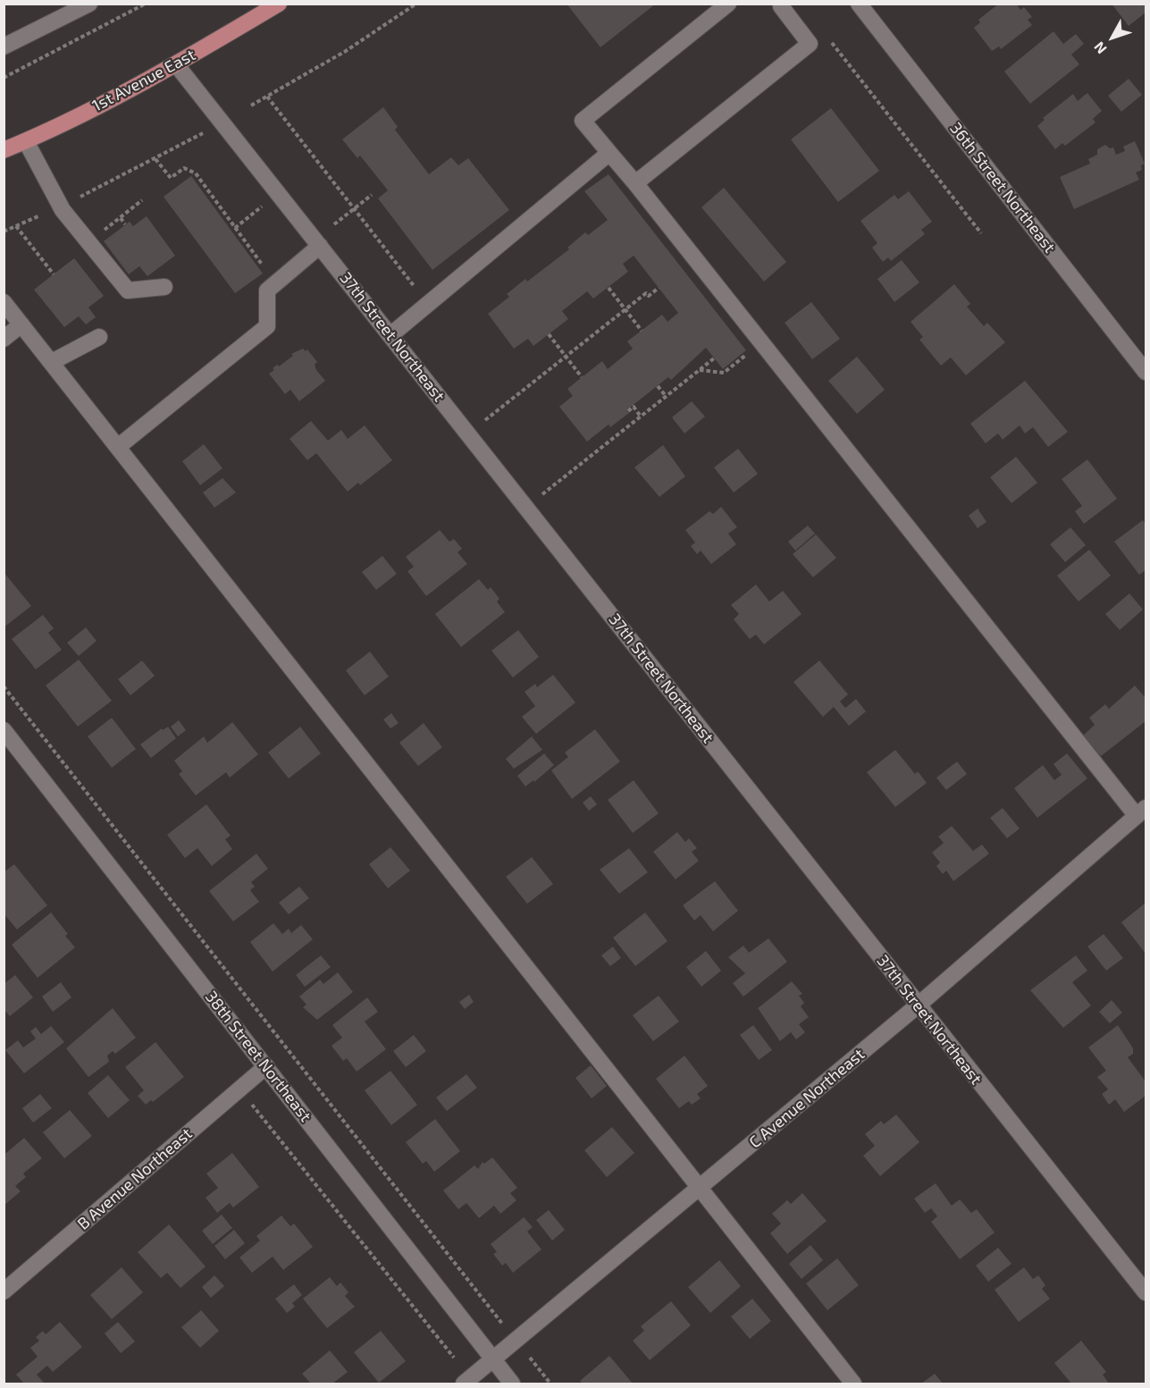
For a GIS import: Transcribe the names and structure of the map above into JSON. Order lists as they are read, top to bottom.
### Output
{
  "streets": {
    "main road": ["1st Avenue East"],
    "street": [
      "36th Street Northeast",
      "37th Street Northeast",
      "38th Street Northeast",
      "C Avenue Northeast",
      "B Avenue Northeast"
    ]
  },
  "crossings": [
    ["1st Avenue East", "37th Street Northeast"],
    ["37th Street Northeast", "C Avenue Northeast"],
    ["38th Street Northeast", "C Avenue Northeast"],
    ["38th Street Northeast", "B Avenue Northeast"]
  ],
  "north": "bottom left"
}
